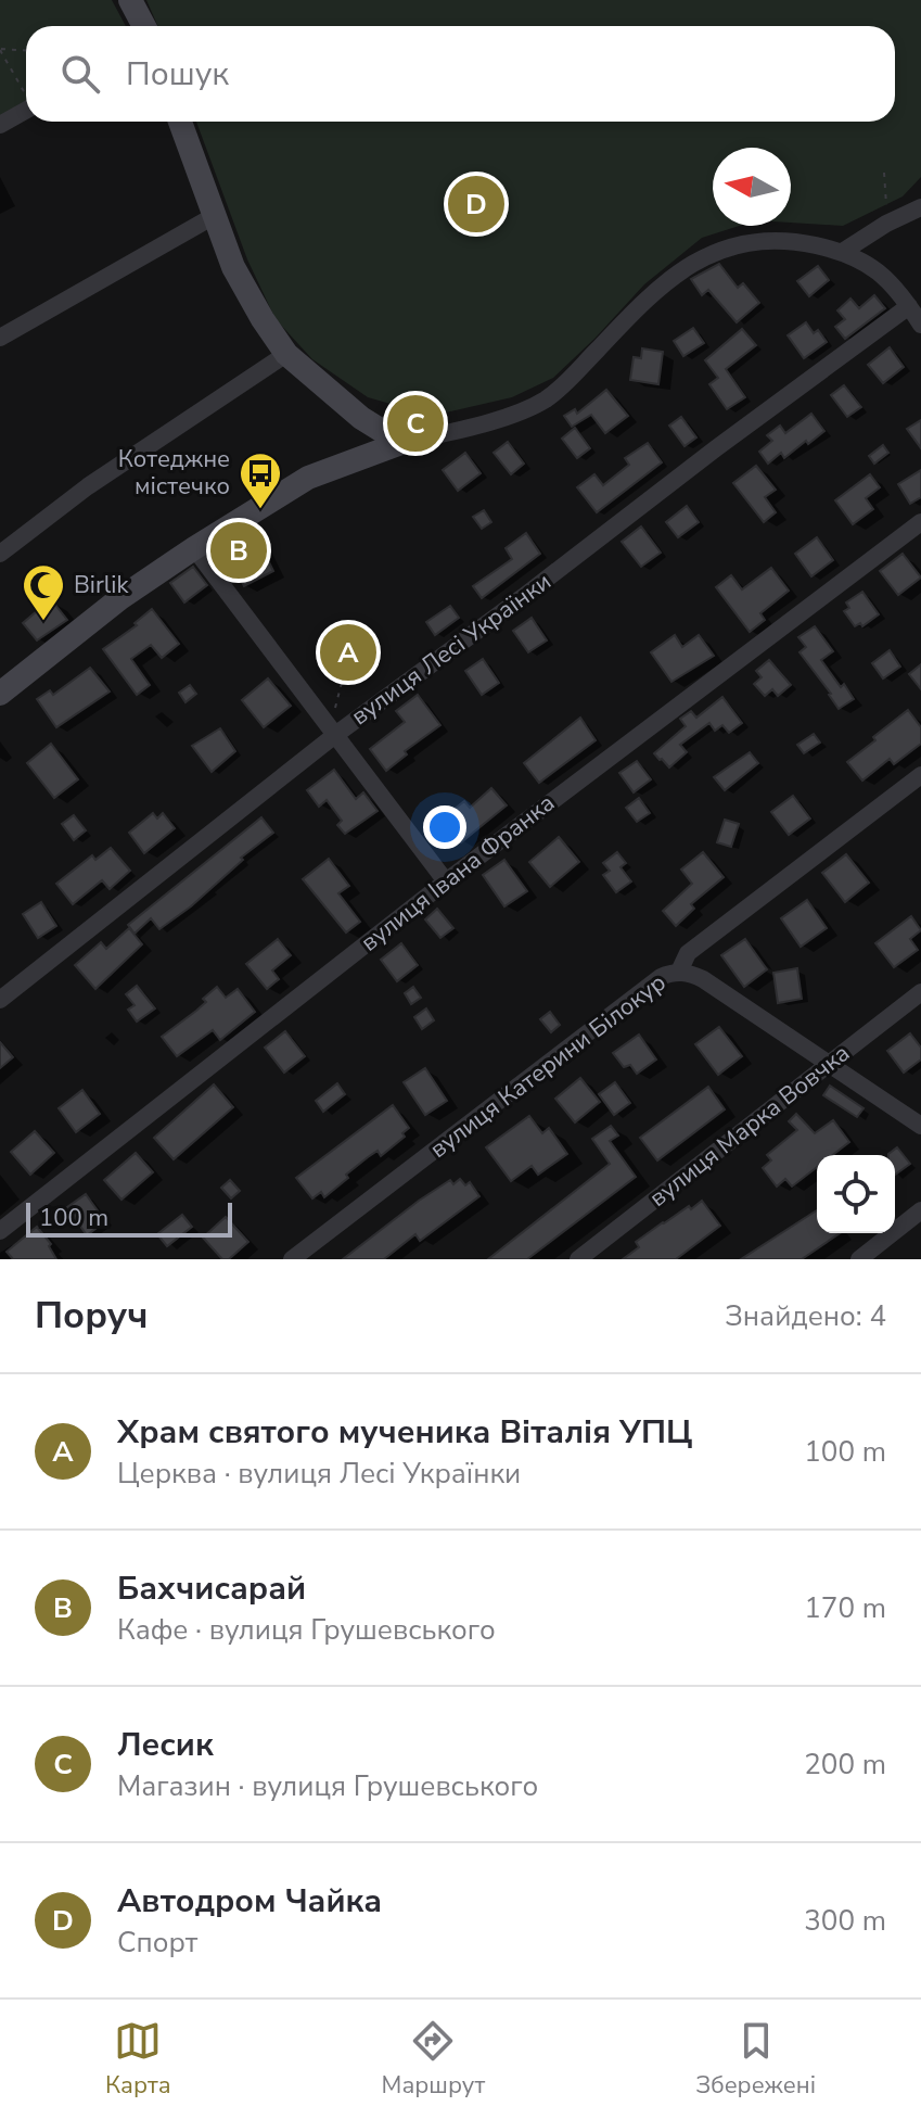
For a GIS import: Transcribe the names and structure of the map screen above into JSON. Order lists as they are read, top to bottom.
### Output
{
  "streets": {
    "street": [
      "вулиця Лесі Українки",
      "вулиця Івана Франка",
      "вулиця Катерини Білокур",
      "вулиця Марка Вовчка"
    ]
  },
  "places": {
    "bus stop": ["Котеджне містечко"],
    "mosque": ["Birlik"]
  },
  "scale_bar": "100 m",
  "north": "left",
  "page": {
    "search": "Пошук",
    "pins": [
      "D",
      "C",
      "B",
      "A"
    ],
    "scale": "100 m",
    "heading": ["Поруч", "Знайдено: 4"],
    "list": [
      {
        "mark": "A",
        "name": "Храм святого мученика Віталія УПЦ",
        "note": "Церква · вулиця Лесі Українки",
        "value": "100 m"
      },
      {
        "mark": "B",
        "name": "Бахчисарай",
        "note": "Кафе · вулиця Грушевського",
        "value": "170 m"
      },
      {
        "mark": "C",
        "name": "Лесик",
        "note": "Магазин · вулиця Грушевського",
        "value": "200 m"
      },
      {
        "mark": "D",
        "name": "Автодром Чайка",
        "note": "Спорт",
        "value": "300 m"
      }
    ],
    "nav": ["Карта", "Маршрут", "Збережені"]
  }
}
